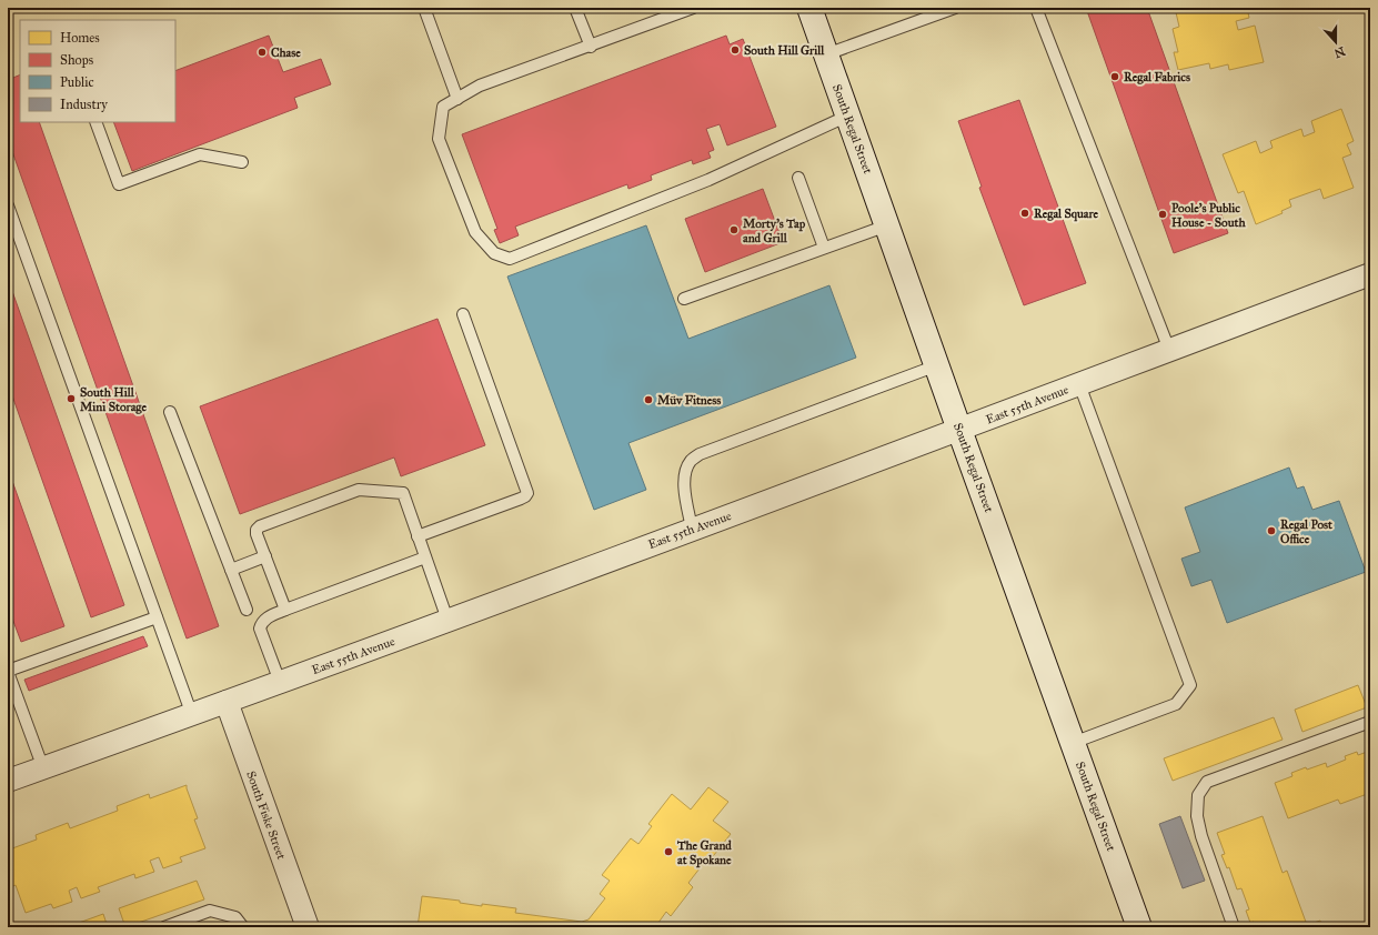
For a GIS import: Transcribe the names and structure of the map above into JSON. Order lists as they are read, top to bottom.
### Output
{
  "streets": {
    "main road": ["South Regal Street"],
    "street": ["East 55th Avenue", "South Fiske Street"]
  },
  "crossings": [
    ["South Regal Street", "East 55th Avenue"],
    ["East 55th Avenue", "South Fiske Street"]
  ],
  "places": [
    "South Hill Grill",
    "Chase",
    "Regal Fabrics",
    "Regal Square",
    "Poole's Public House - South",
    "Morty's Tap and Grill",
    "South Hill Mini Storage",
    "Müv Fitness",
    "Regal Post Office",
    "The Grand at Spokane"
  ],
  "legend": [
    "Homes",
    "Shops",
    "Public",
    "Industry"
  ],
  "north": "bottom"
}
